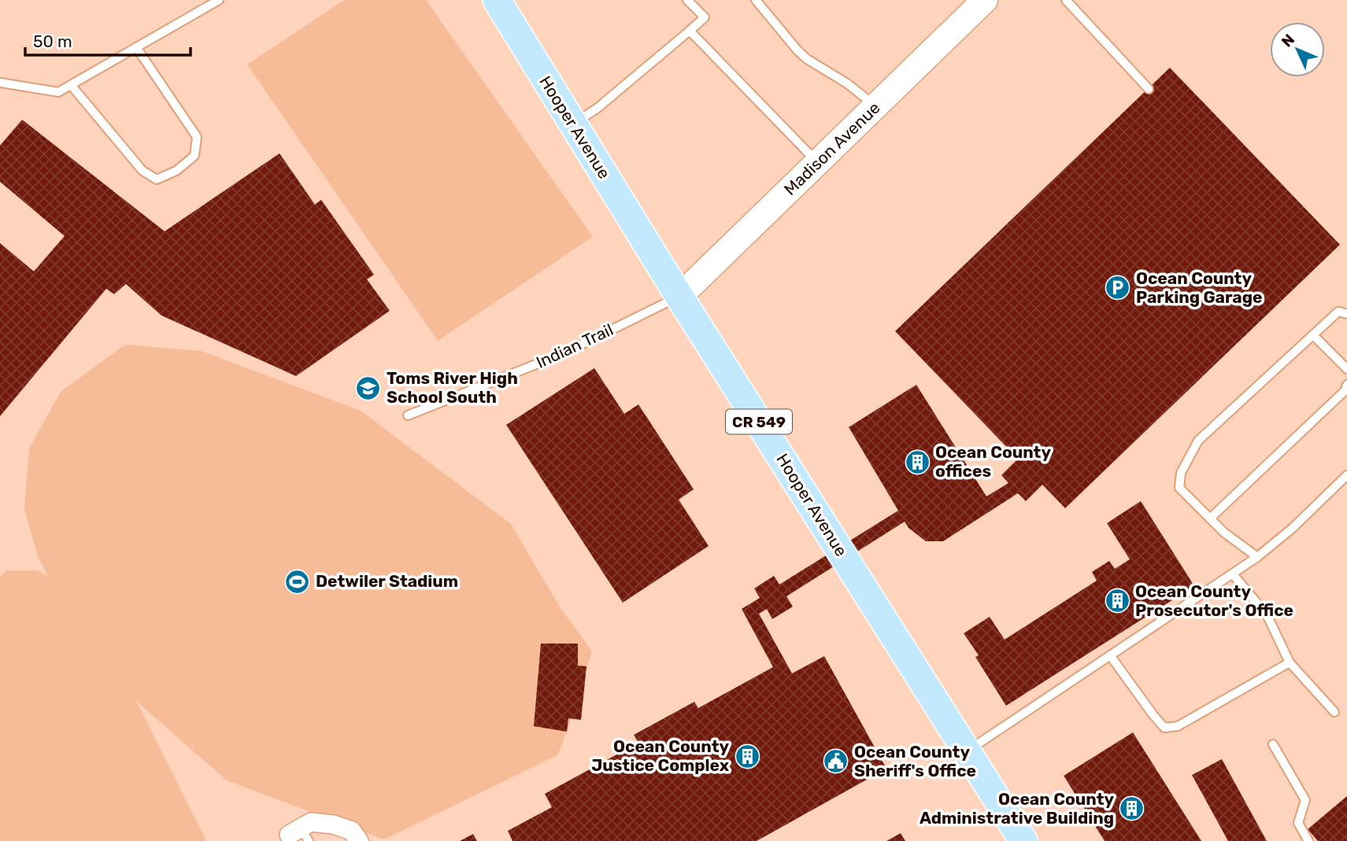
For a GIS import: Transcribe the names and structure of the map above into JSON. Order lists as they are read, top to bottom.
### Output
{
  "streets": {
    "main road": ["Hooper Avenue", "CR 549"],
    "street": ["Madison Avenue"],
    "lane": ["Indian Trail"]
  },
  "crossings": [
    ["Hooper Avenue", "Madison Avenue"],
    ["Hooper Avenue", "Indian Trail"],
    ["Madison Avenue", "Indian Trail"]
  ],
  "places": {
    "parking": ["Ocean County Parking Garage"],
    "school or university": ["Toms River High School South"],
    "building": [
      "Ocean County offices",
      "Ocean County Prosecutor's Office",
      "Ocean County Justice Complex",
      "Ocean County Administrative Building"
    ],
    "sports": ["Detwiler Stadium"],
    "public building": ["Ocean County Sheriff's Office"]
  },
  "scale_bar": "50 m",
  "north": "top left"
}
